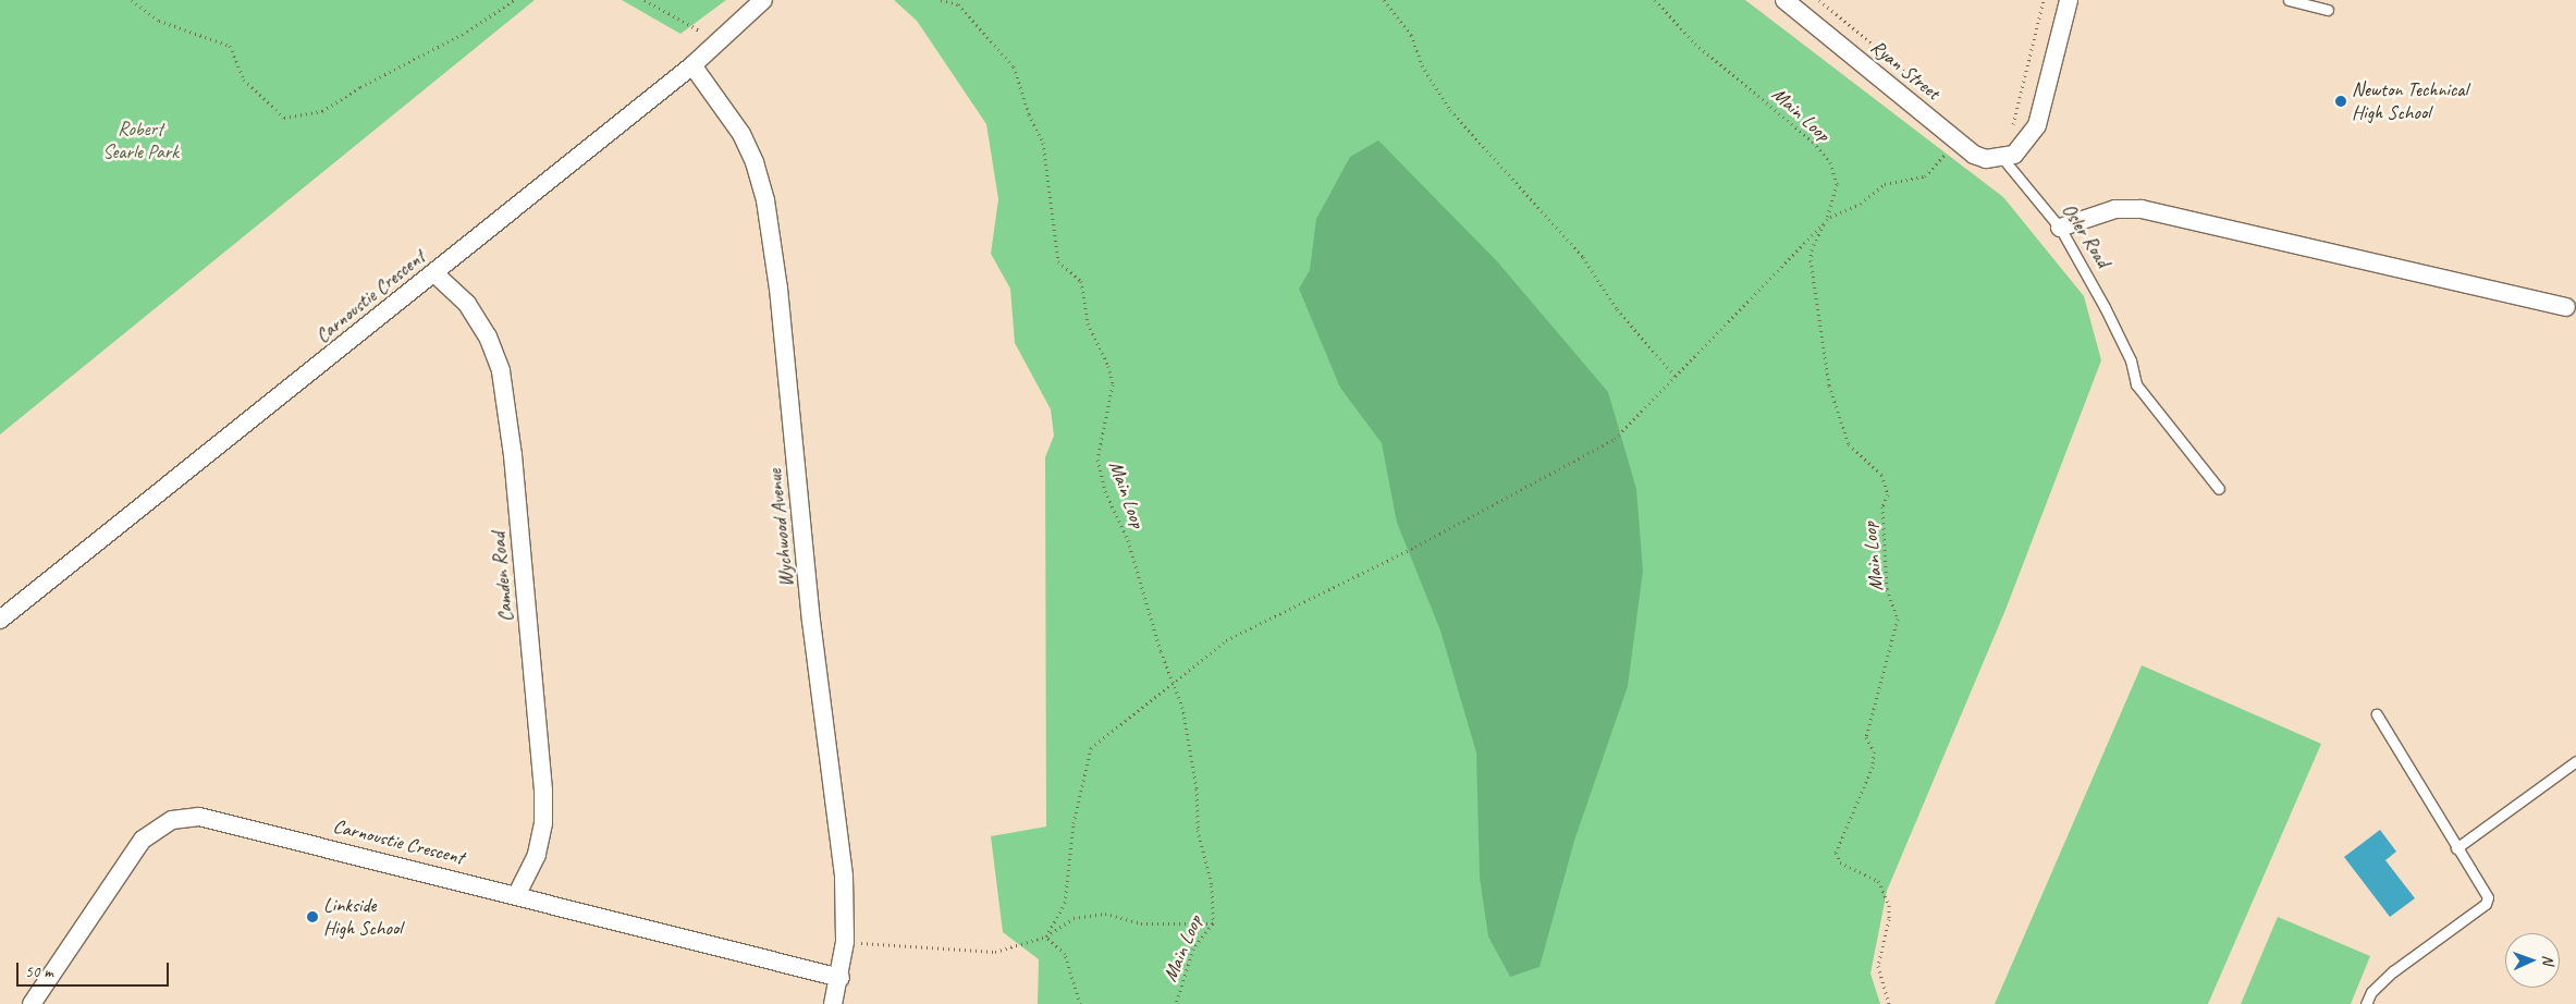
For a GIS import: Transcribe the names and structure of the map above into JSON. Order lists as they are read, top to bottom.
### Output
{
  "streets": {
    "street": [
      "Ryan Street",
      "Carnoustie Crescent",
      "Wychwood Avenue",
      "Camden Road"
    ],
    "lane": ["Osler Road"],
    "path": ["Main Loop"]
  },
  "crossings": [
    ["Ryan Street", "Osler Road"],
    ["Carnoustie Crescent", "Wychwood Avenue"],
    ["Carnoustie Crescent", "Camden Road"]
  ],
  "parks": ["Robert Searle Park"],
  "places": ["Newton Technical High School", "Linkside High School"],
  "scale_bar": "50 m",
  "north": "right"
}
